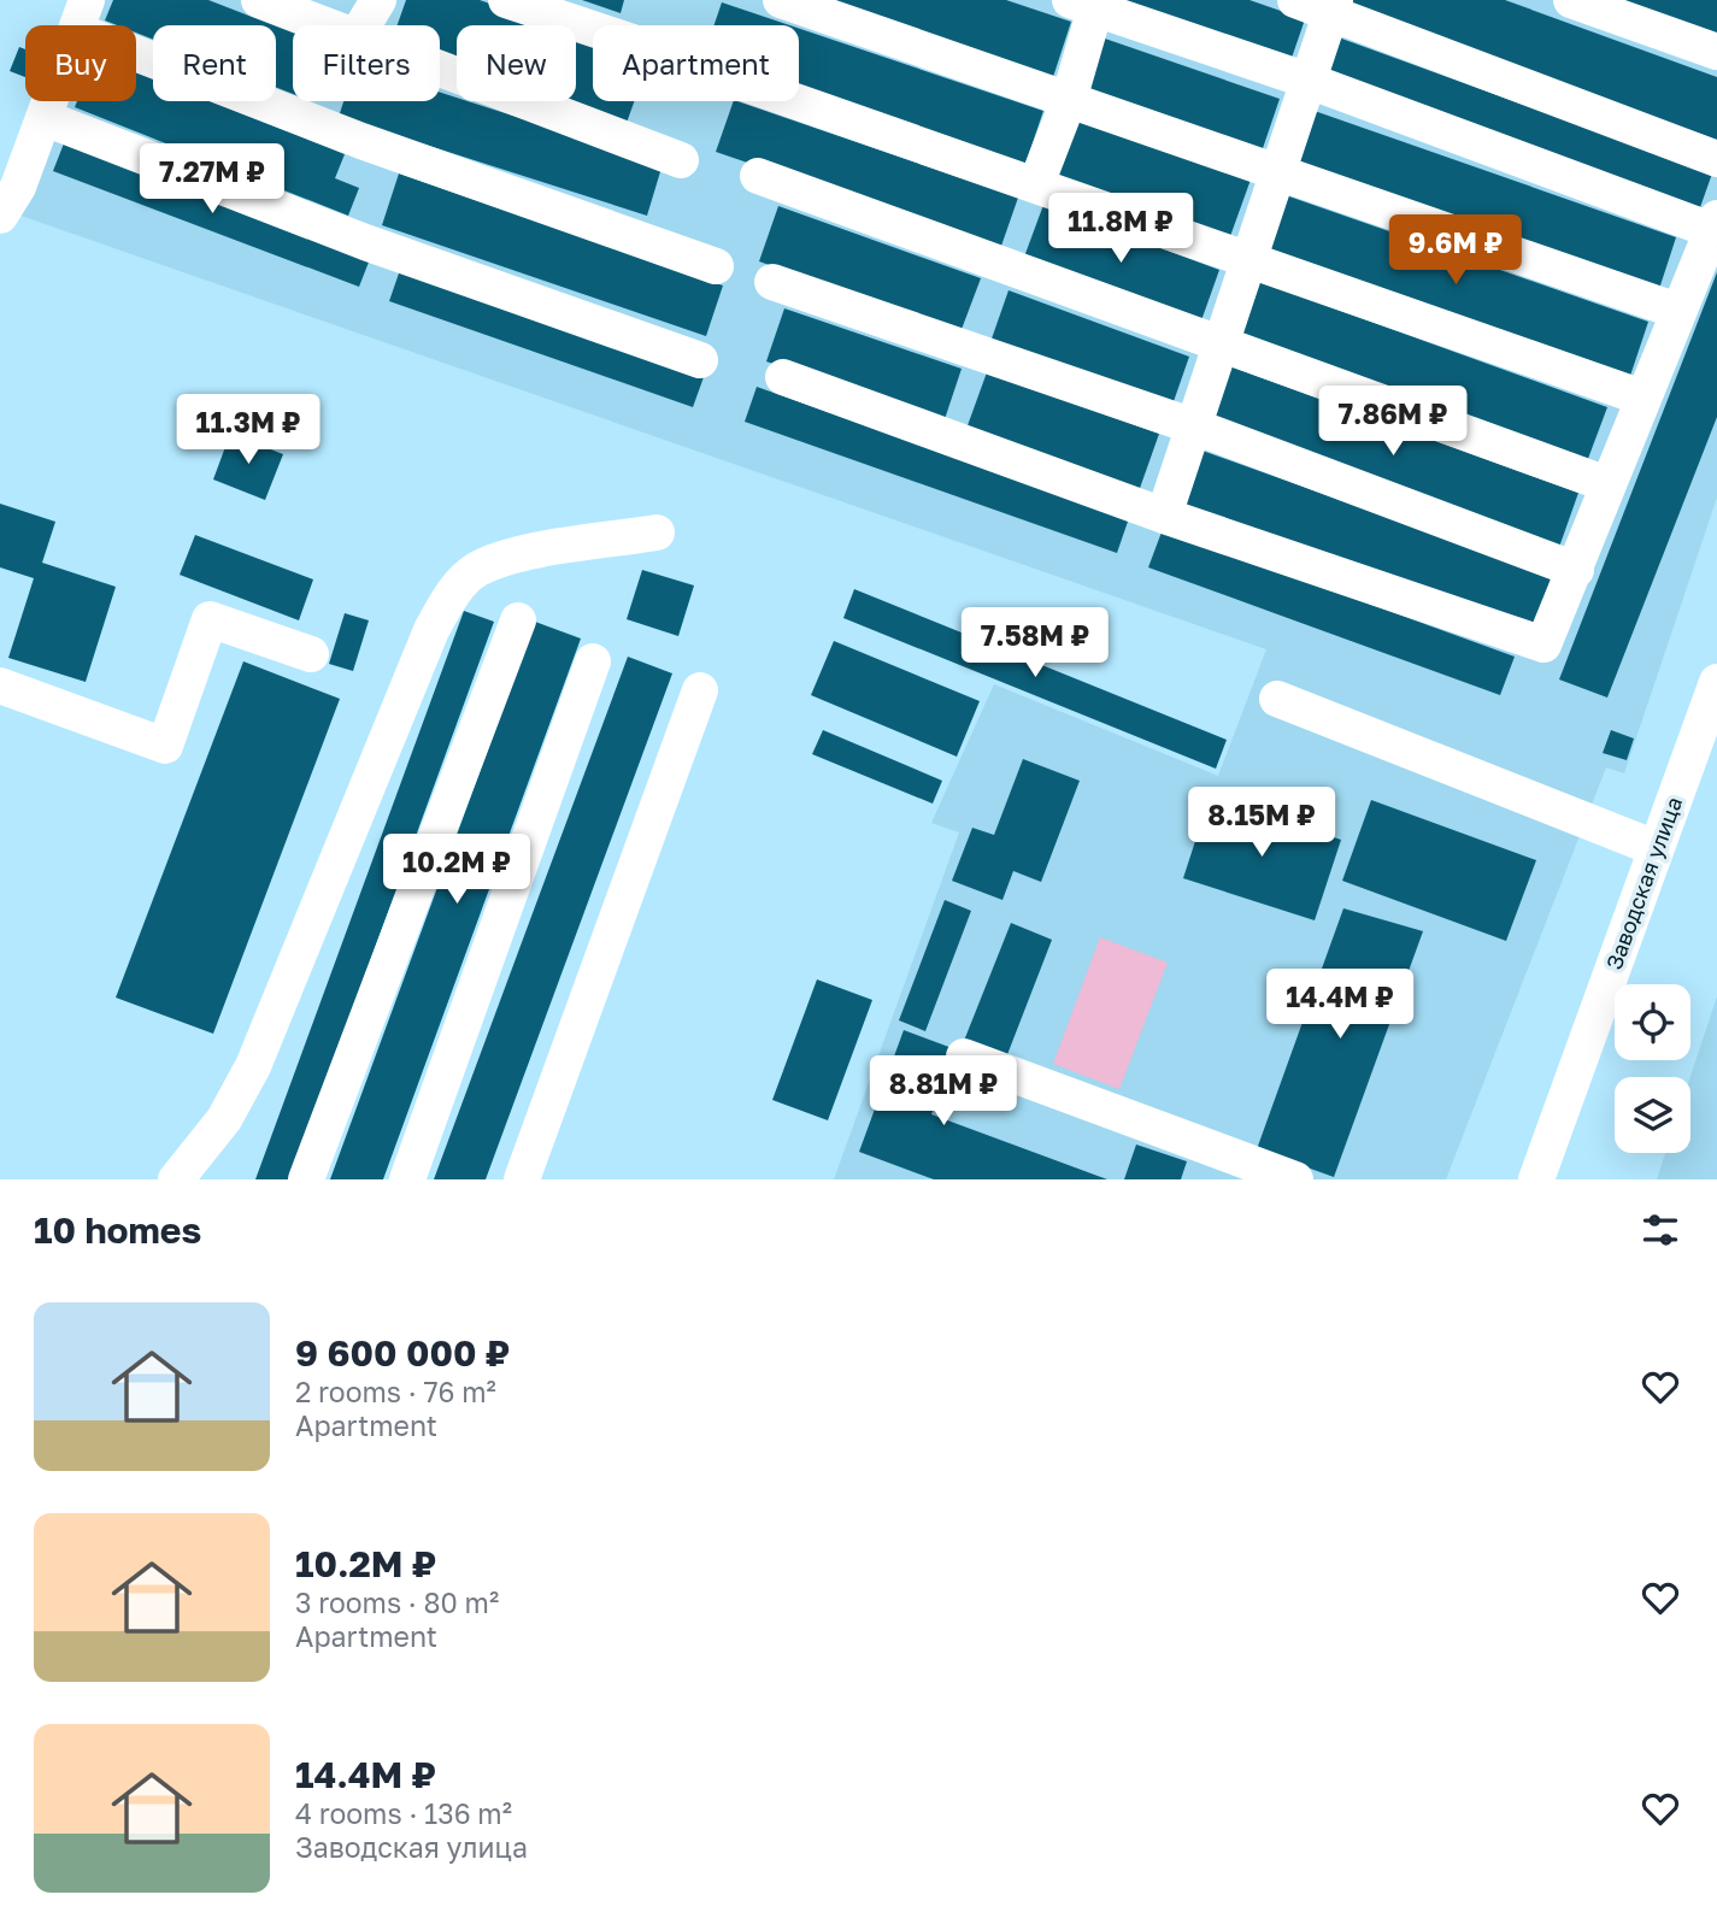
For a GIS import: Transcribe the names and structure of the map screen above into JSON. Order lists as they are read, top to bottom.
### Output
{
  "streets": {
    "street": ["Заводская улица"]
  },
  "page": {
    "chip": [
      "Buy",
      "Rent",
      "Filters",
      "New",
      "Apartment"
    ],
    "price": [
      "7.27M ₽",
      "11.8M ₽",
      "9.6M ₽",
      "7.86M ₽",
      "11.3M ₽",
      "7.58M ₽",
      "8.15M ₽",
      "10.2M ₽",
      "14.4M ₽",
      "8.81M ₽"
    ],
    "heading": "10 homes",
    "list": [
      {
        "name": "9 600 000 ₽",
        "note": "2 rooms · 76 m² · Apartment"
      },
      {
        "name": "10.2M ₽",
        "note": "3 rooms · 80 m² · Apartment"
      },
      {
        "name": "14.4M ₽",
        "note": "4 rooms · 136 m² · Заводская улица"
      }
    ]
  }
}
